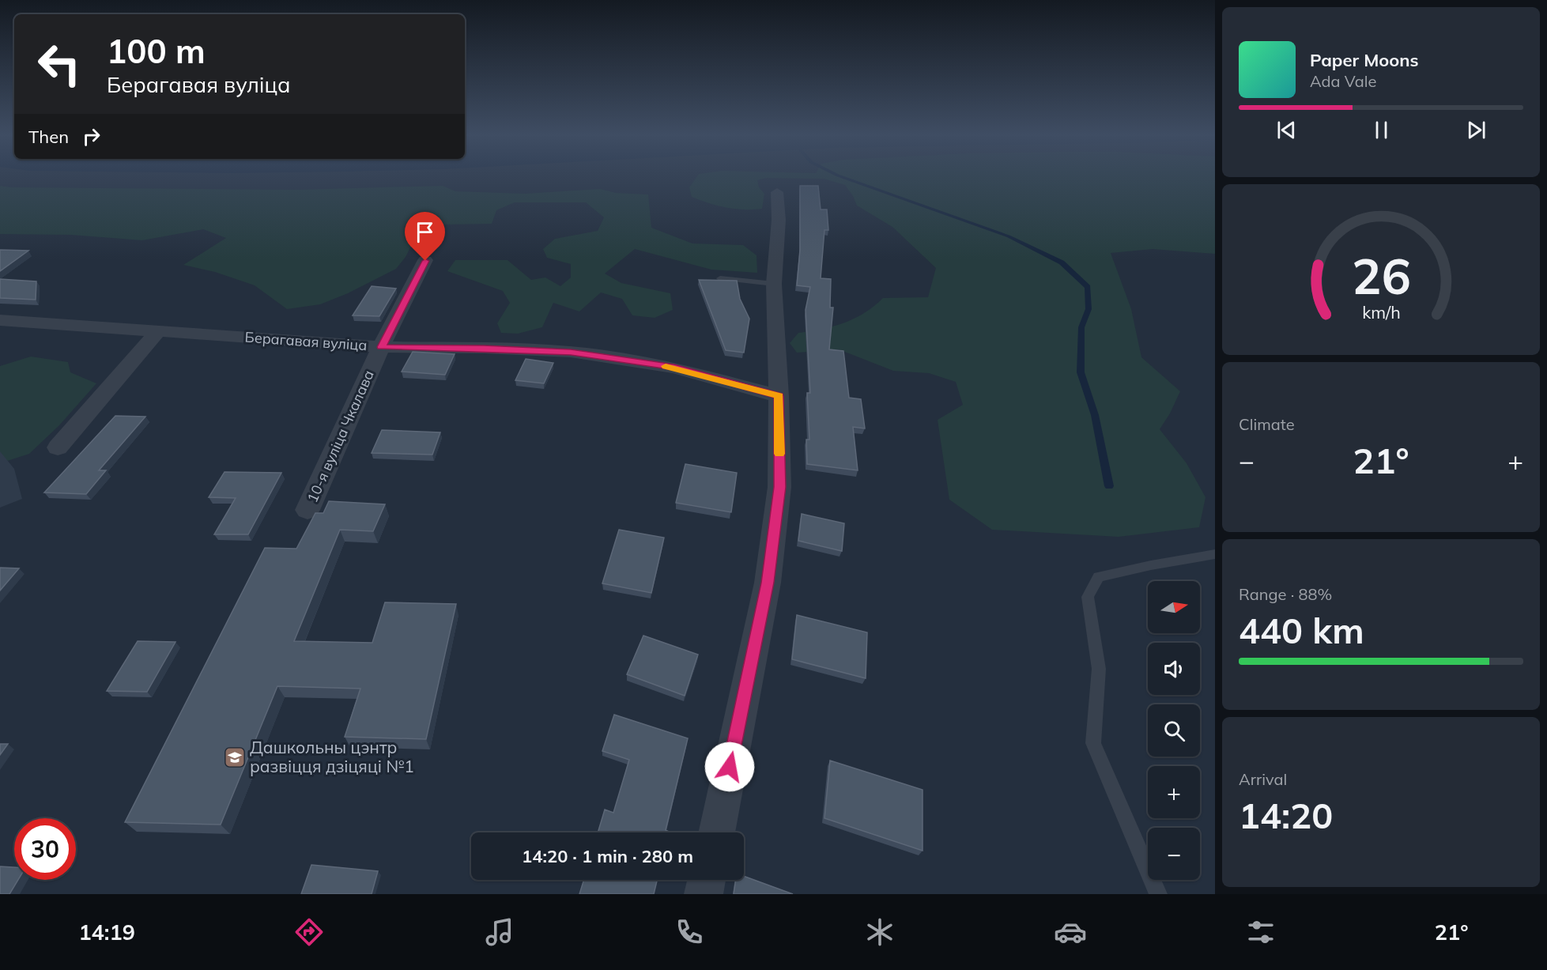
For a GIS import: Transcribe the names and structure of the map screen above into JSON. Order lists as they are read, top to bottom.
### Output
{
  "streets": {
    "street": ["Берагавая вуліца", "10-я вуліца Чкалава"]
  },
  "crossings": [
    ["Берагавая вуліца", "10-я вуліца Чкалава"]
  ],
  "places": {
    "school or university": ["Дашкольны цэнтр развіцця дзіцяці №1"]
  },
  "north": "right",
  "page": {
    "turn": ["100 m", "Берагавая вуліца"],
    "song": ["Paper Moons", "Ada Vale"],
    "then": "Then",
    "tile": [
      "Climate",
      ["Range · 88%", "440 km"],
      ["Arrival", "14:20"]
    ],
    "heat": ["−", "21°", "+"],
    "map_buttons": ["+", "−"],
    "limit": "30",
    "trip": "14:20 · 1 min · 280 m",
    "tabs": ["14:19", "21°"],
    "gauge": ["26", "km/h"]
  }
}
